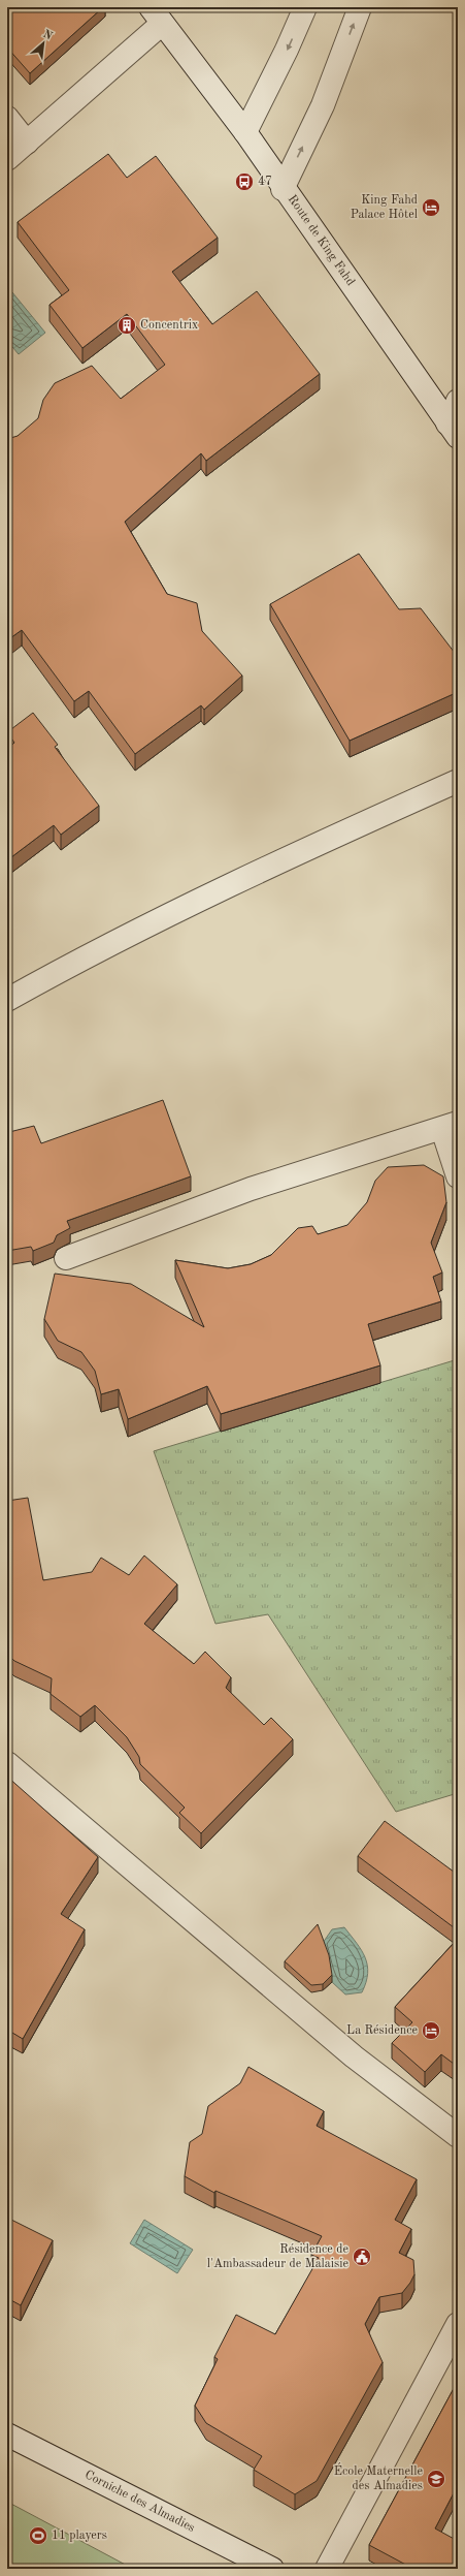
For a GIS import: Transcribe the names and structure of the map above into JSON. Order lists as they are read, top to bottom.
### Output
{
  "streets": {
    "street": ["Route de King Fahd", "Corniche des Almadies"]
  },
  "places": {
    "bus stop": ["47"],
    "hotel": ["King Fahd Palace Hôtel", "La Résidence"],
    "building": ["Concentrix"],
    "public building": ["Résidence de l'Ambassadeur de Malaisie"],
    "school or university": ["École Maternelle des Almadies"],
    "sports": ["11 players"]
  },
  "north": "top right"
}
